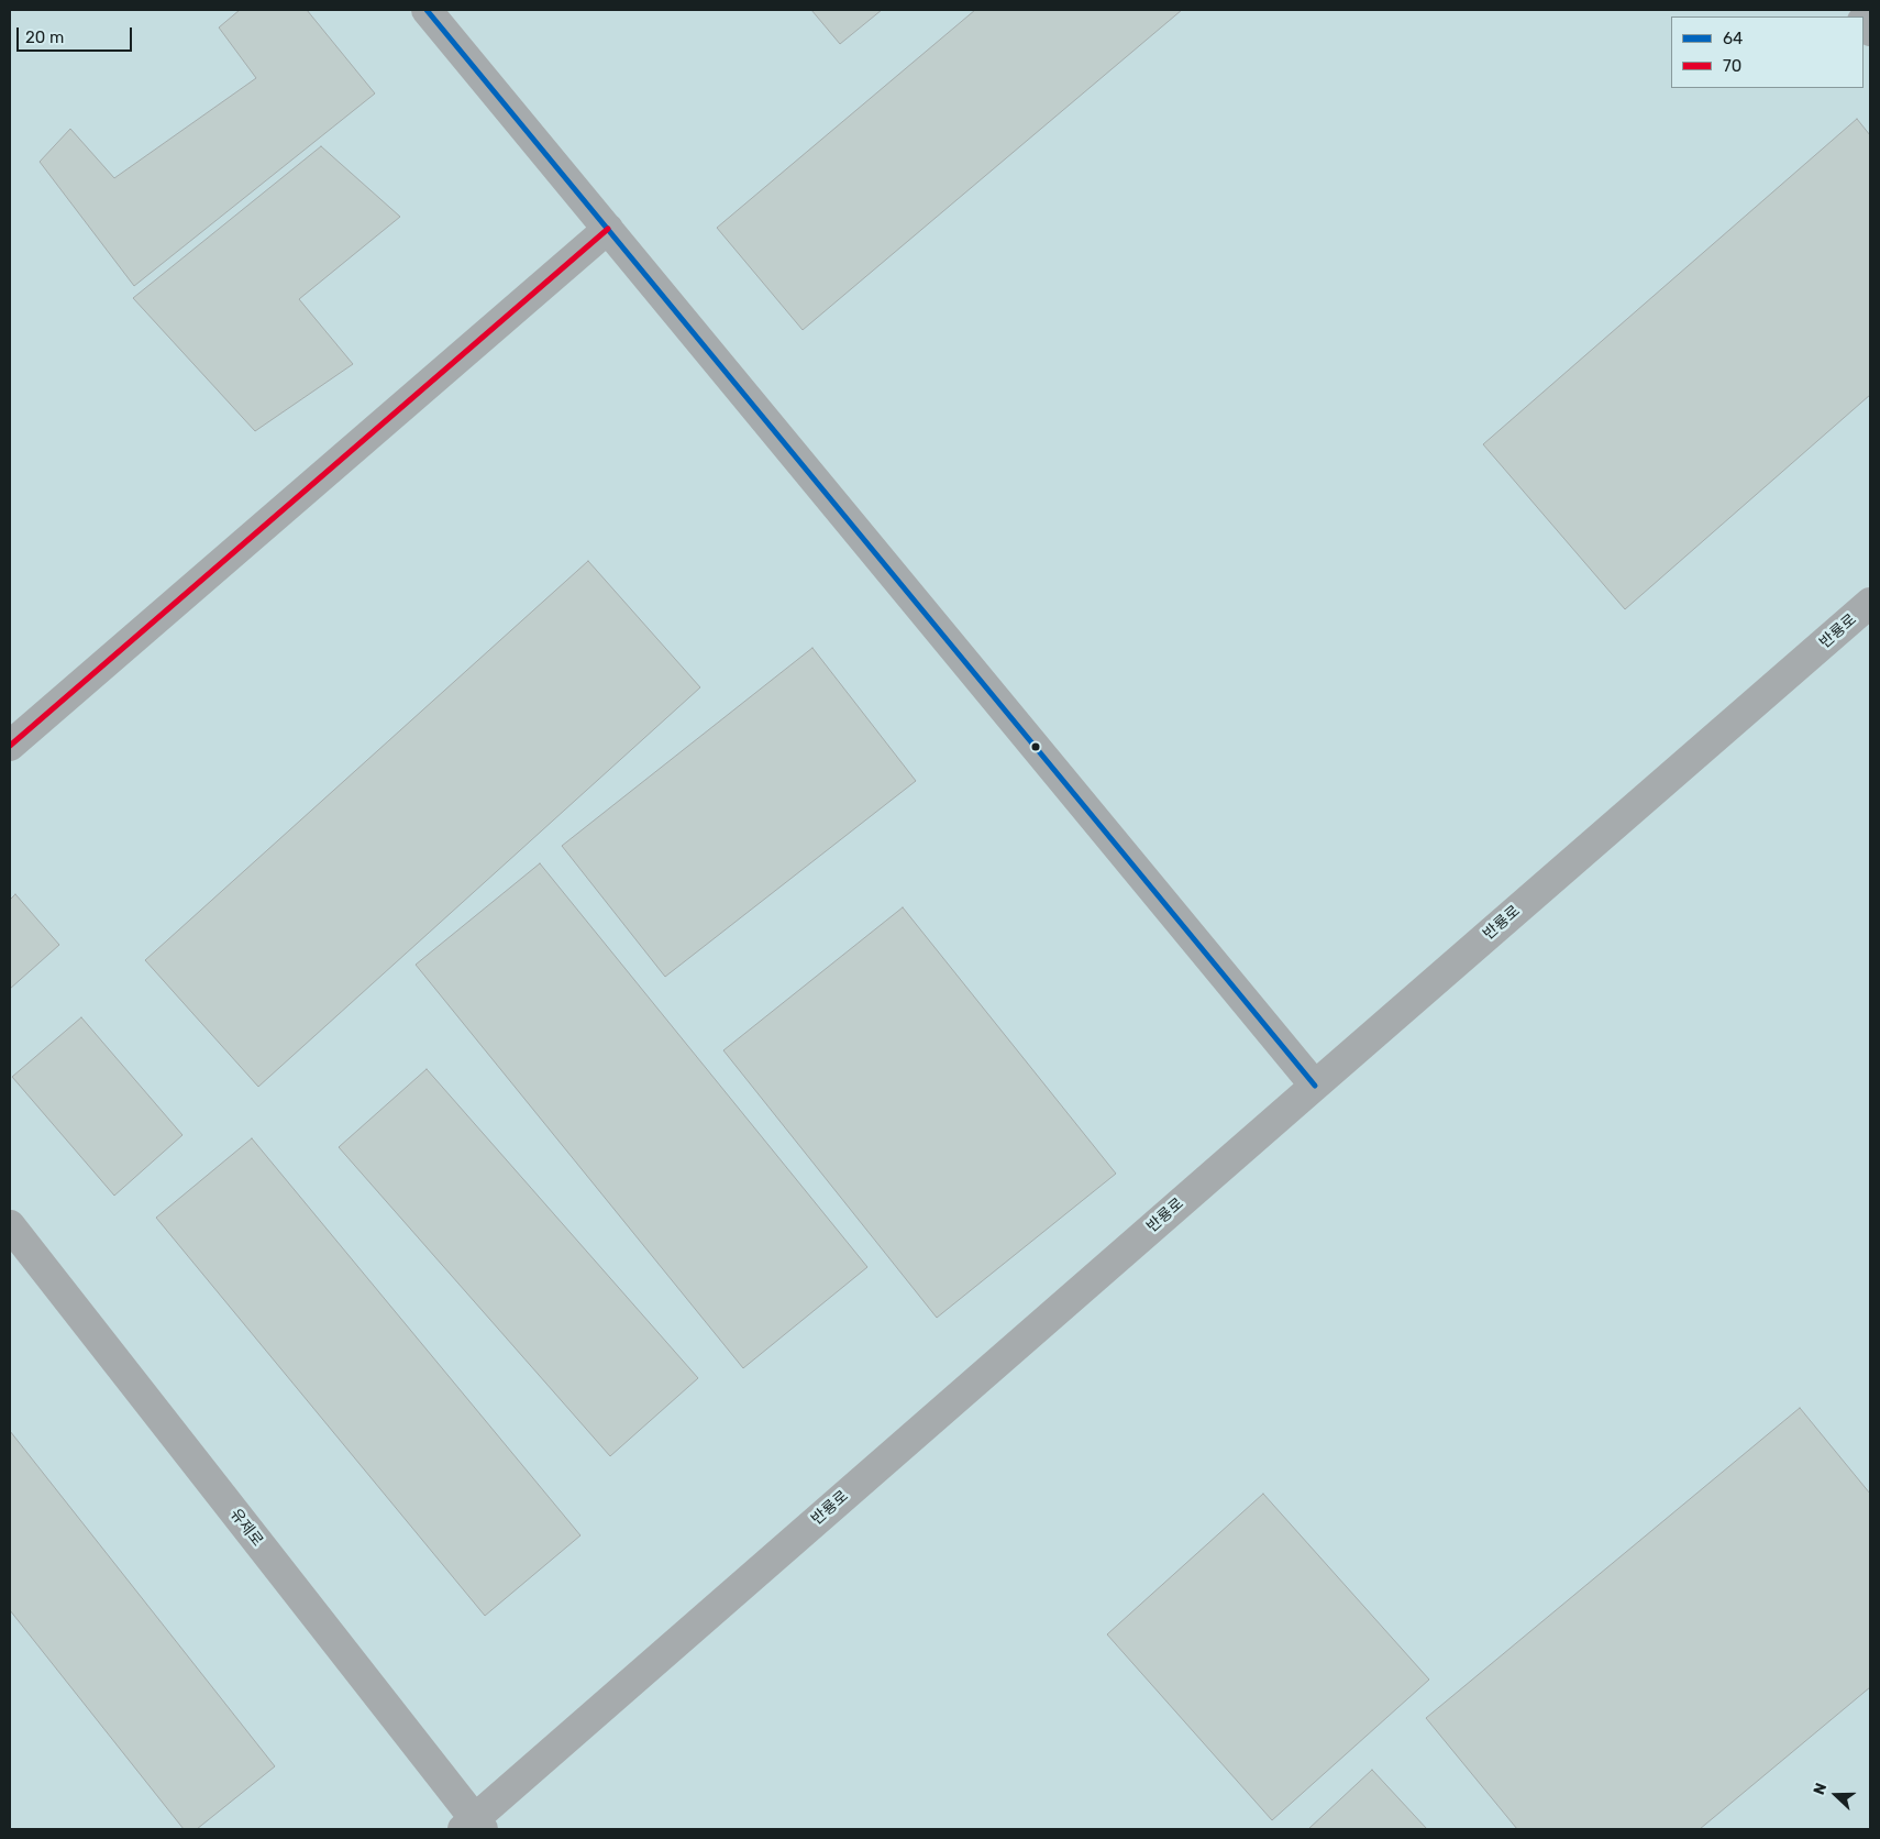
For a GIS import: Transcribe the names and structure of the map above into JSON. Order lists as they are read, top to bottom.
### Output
{
  "streets": {
    "street": ["반룡로", "유제로"]
  },
  "crossings": [
    ["반룡로", "유제로"]
  ],
  "lines": ["transit line 64", "transit line 70"],
  "legend": ["64", "70"],
  "scale_bar": "20 m",
  "north": "left"
}
